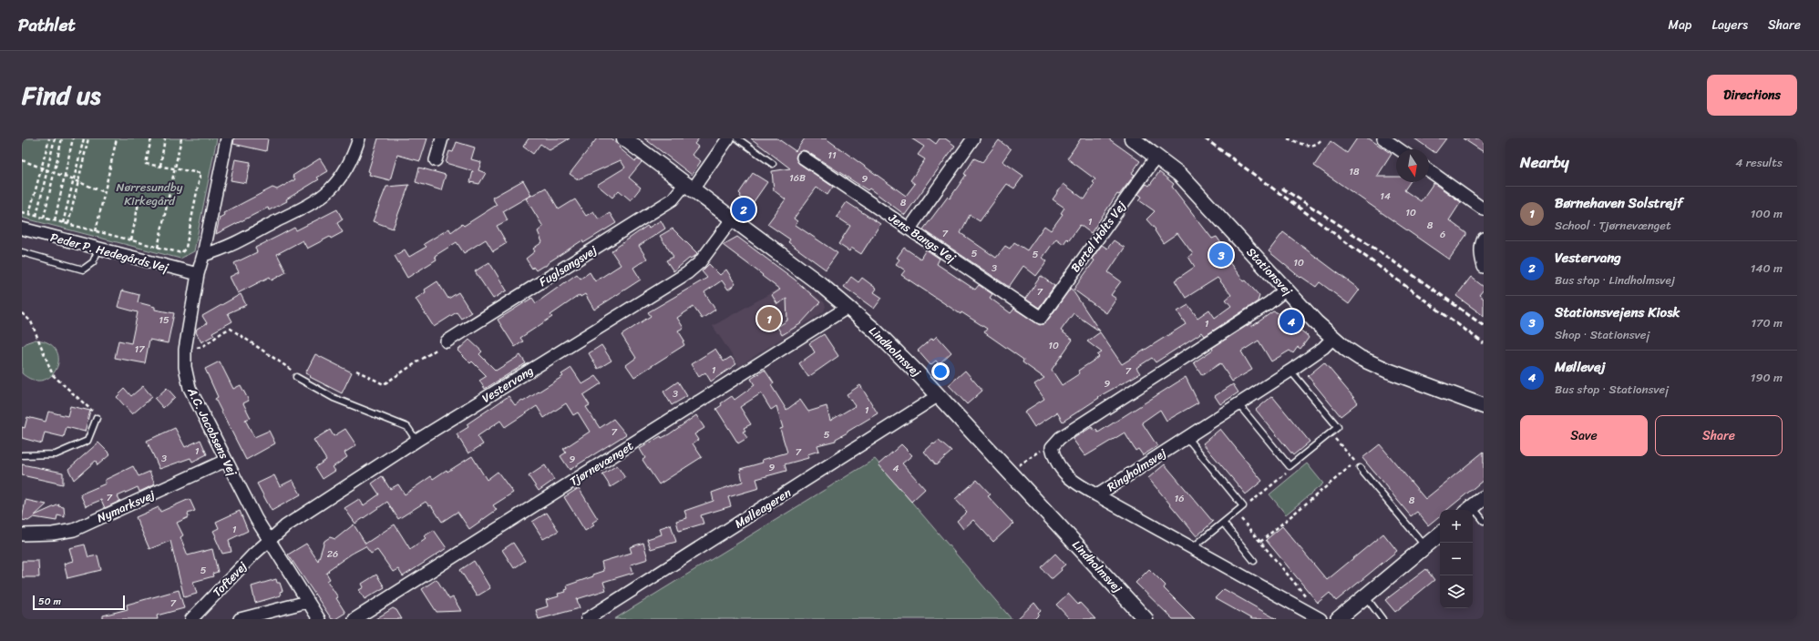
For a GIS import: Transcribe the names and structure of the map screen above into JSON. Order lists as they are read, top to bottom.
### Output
{
  "streets": {
    "street": [
      "Bertel Holts Vej",
      "Jens Bangs Vej",
      "Peder P. Hedegårds Vej",
      "Fuglsangsvej",
      "Stationsvej",
      "Lindholmsvej",
      "Vestervang",
      "A.C. Jacobsens Vej",
      "Tjørnevænget",
      "Ringholmsvej",
      "Nymarksvej",
      "Mølleageren",
      "Toftevej"
    ]
  },
  "crossings": [
    ["Bertel Holts Vej", "Jens Bangs Vej"],
    ["Bertel Holts Vej", "Stationsvej"],
    ["Peder P. Hedegårds Vej", "A.C. Jacobsens Vej"],
    ["Fuglsangsvej", "Lindholmsvej"],
    ["Stationsvej", "Ringholmsvej"],
    ["Lindholmsvej", "Vestervang"],
    ["Lindholmsvej", "Tjørnevænget"],
    ["Lindholmsvej", "Mølleageren"],
    ["Vestervang", "A.C. Jacobsens Vej"],
    ["Vestervang", "Toftevej"],
    ["A.C. Jacobsens Vej", "Nymarksvej"],
    ["A.C. Jacobsens Vej", "Toftevej"]
  ],
  "parks": ["Nørresundby Kirkegård"],
  "house_numbers": [
    "11",
    "18",
    "16B",
    "9",
    "14",
    "8",
    "10",
    "1",
    "8",
    "7",
    "6",
    "5",
    "5",
    "10",
    "3",
    "7",
    "15",
    "1",
    "10",
    "17",
    "1",
    "7",
    "9",
    "3",
    "1",
    "7",
    "5",
    "1",
    "7",
    "3",
    "9",
    "9",
    "4",
    "7",
    "16",
    "8",
    "1",
    "26",
    "5",
    "7"
  ],
  "scale_bar": "50 m",
  "north": "bottom",
  "page": {
    "header": "Pathlet",
    "nav": ["Map", "Layers", "Share"],
    "title": "Find us",
    "buttons": [
      "Directions",
      ["Save", "Share"]
    ],
    "heading": ["Nearby", "4 results"],
    "list": [
      {
        "mark": "1",
        "name": "Børnehaven Solstrejf",
        "note": "School · Tjørnevænget",
        "value": "100 m"
      },
      {
        "mark": "2",
        "name": "Vestervang",
        "note": "Bus stop · Lindholmsvej",
        "value": "140 m"
      },
      {
        "mark": "3",
        "name": "Stationsvejens Kiosk",
        "note": "Shop · Stationsvej",
        "value": "170 m"
      },
      {
        "mark": "4",
        "name": "Møllevej",
        "note": "Bus stop · Stationsvej",
        "value": "190 m"
      }
    ],
    "pins": [
      "2",
      "3",
      "1",
      "4"
    ],
    "map_buttons": ["+", "−"],
    "scale": "50 m"
  }
}
